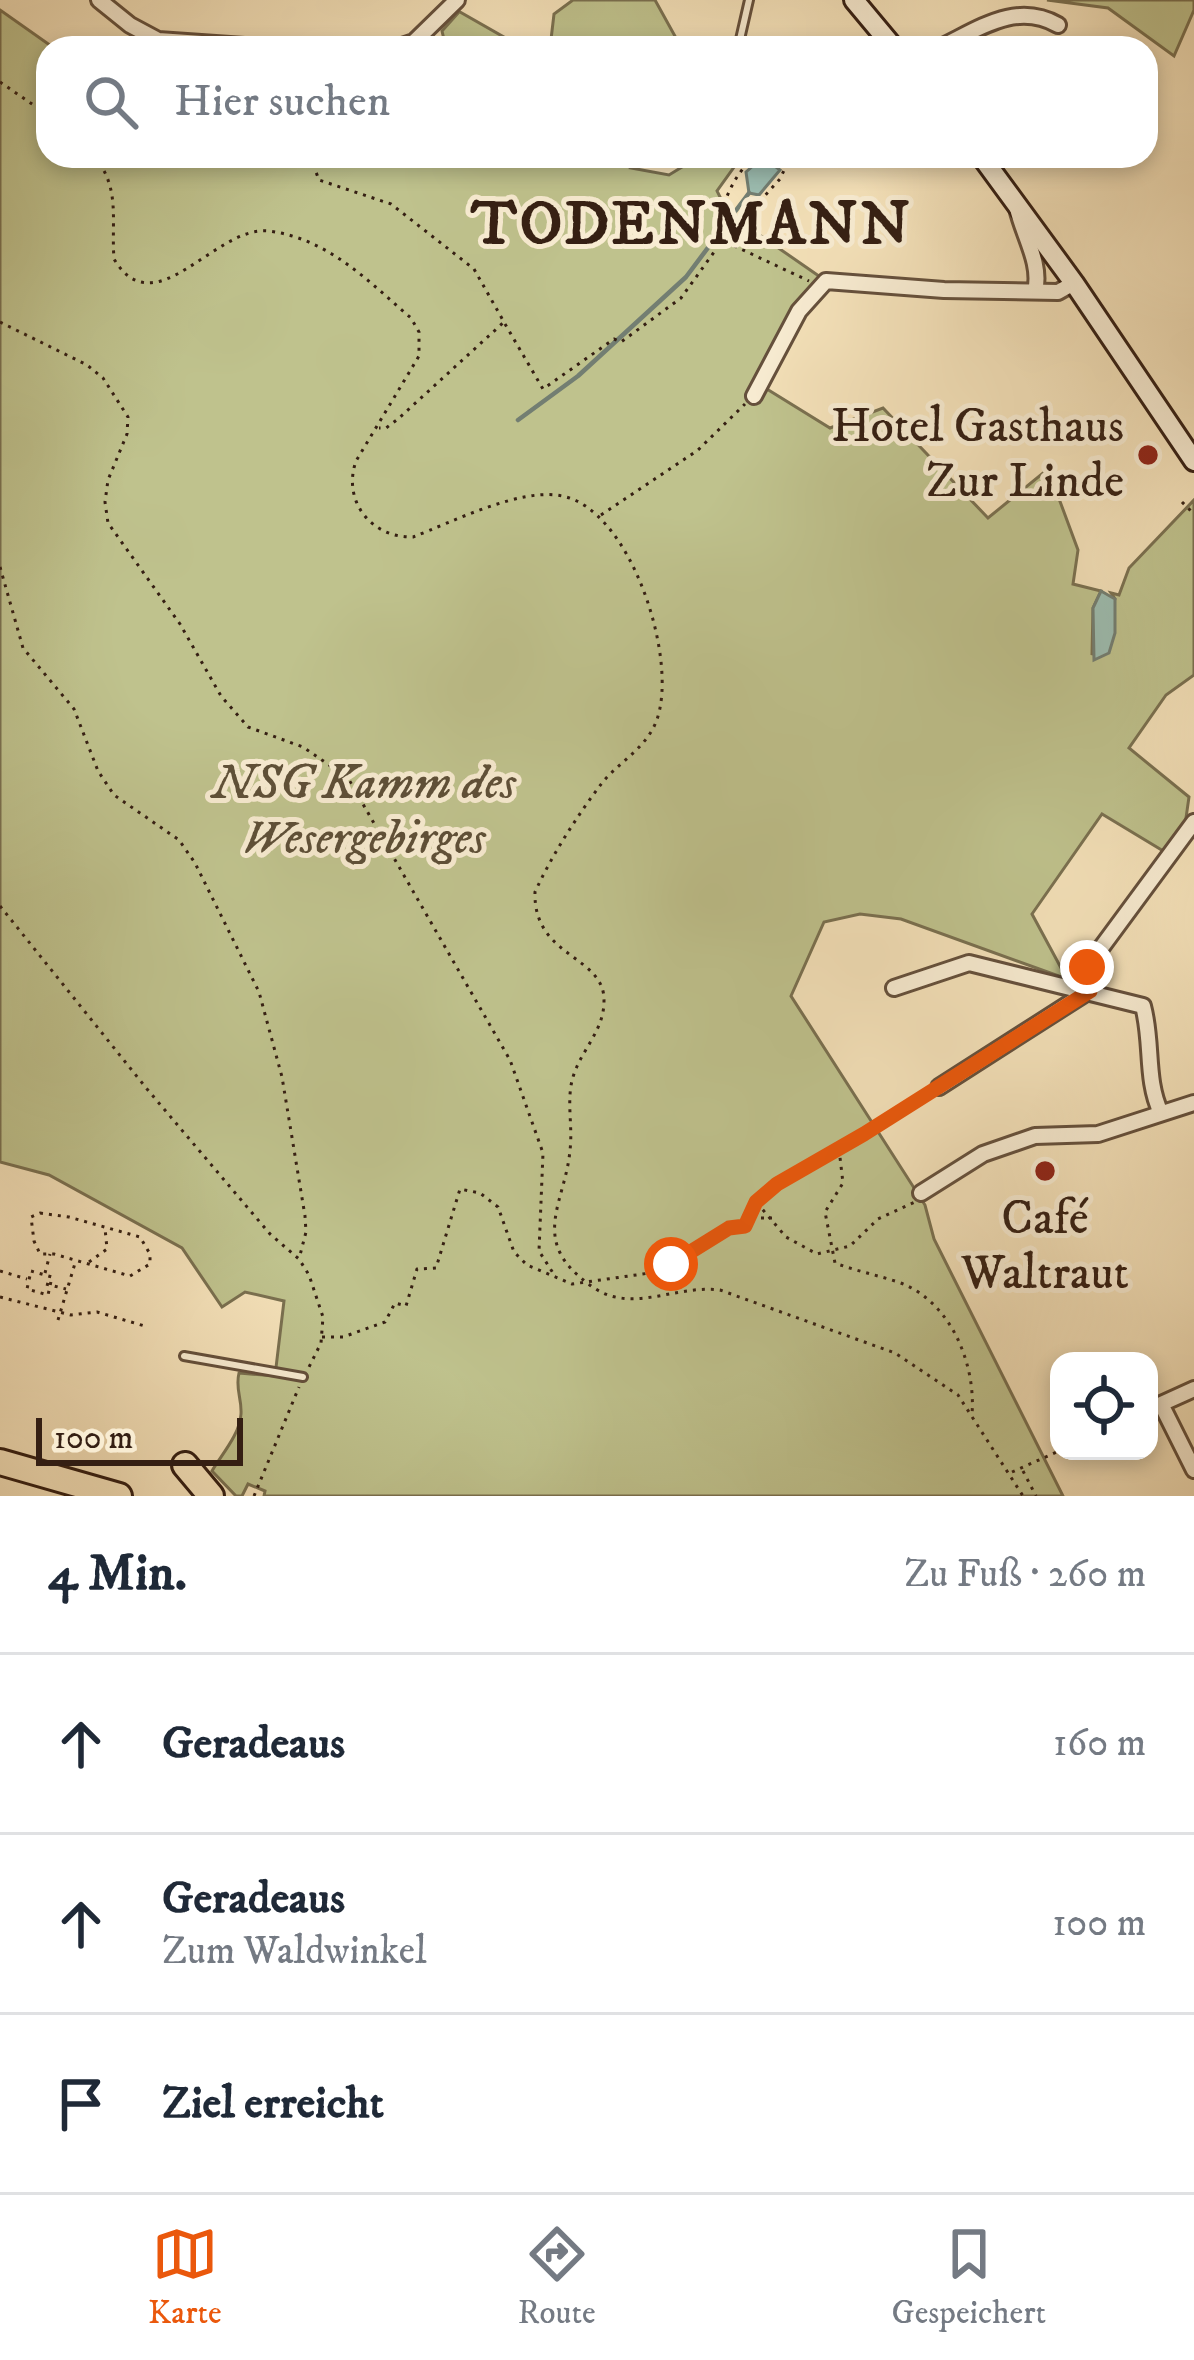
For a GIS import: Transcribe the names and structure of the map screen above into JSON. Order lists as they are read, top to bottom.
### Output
{
  "districts": ["TODENMANN"],
  "parks": ["NSG Kamm des Wesergebirges"],
  "places": ["Hotel Gasthaus Zur Linde", "Café Waltraut"],
  "scale_bar": "100 m",
  "page": {
    "search": "Hier suchen",
    "scale": "100 m",
    "heading": ["4 Min.", "Zu Fuß · 260 m"],
    "list": [
      ["Geradeaus", "160 m"],
      ["Geradeaus", "Zum Waldwinkel", "100 m"],
      "Ziel erreicht"
    ],
    "nav": ["Karte", "Route", "Gespeichert"]
  }
}
